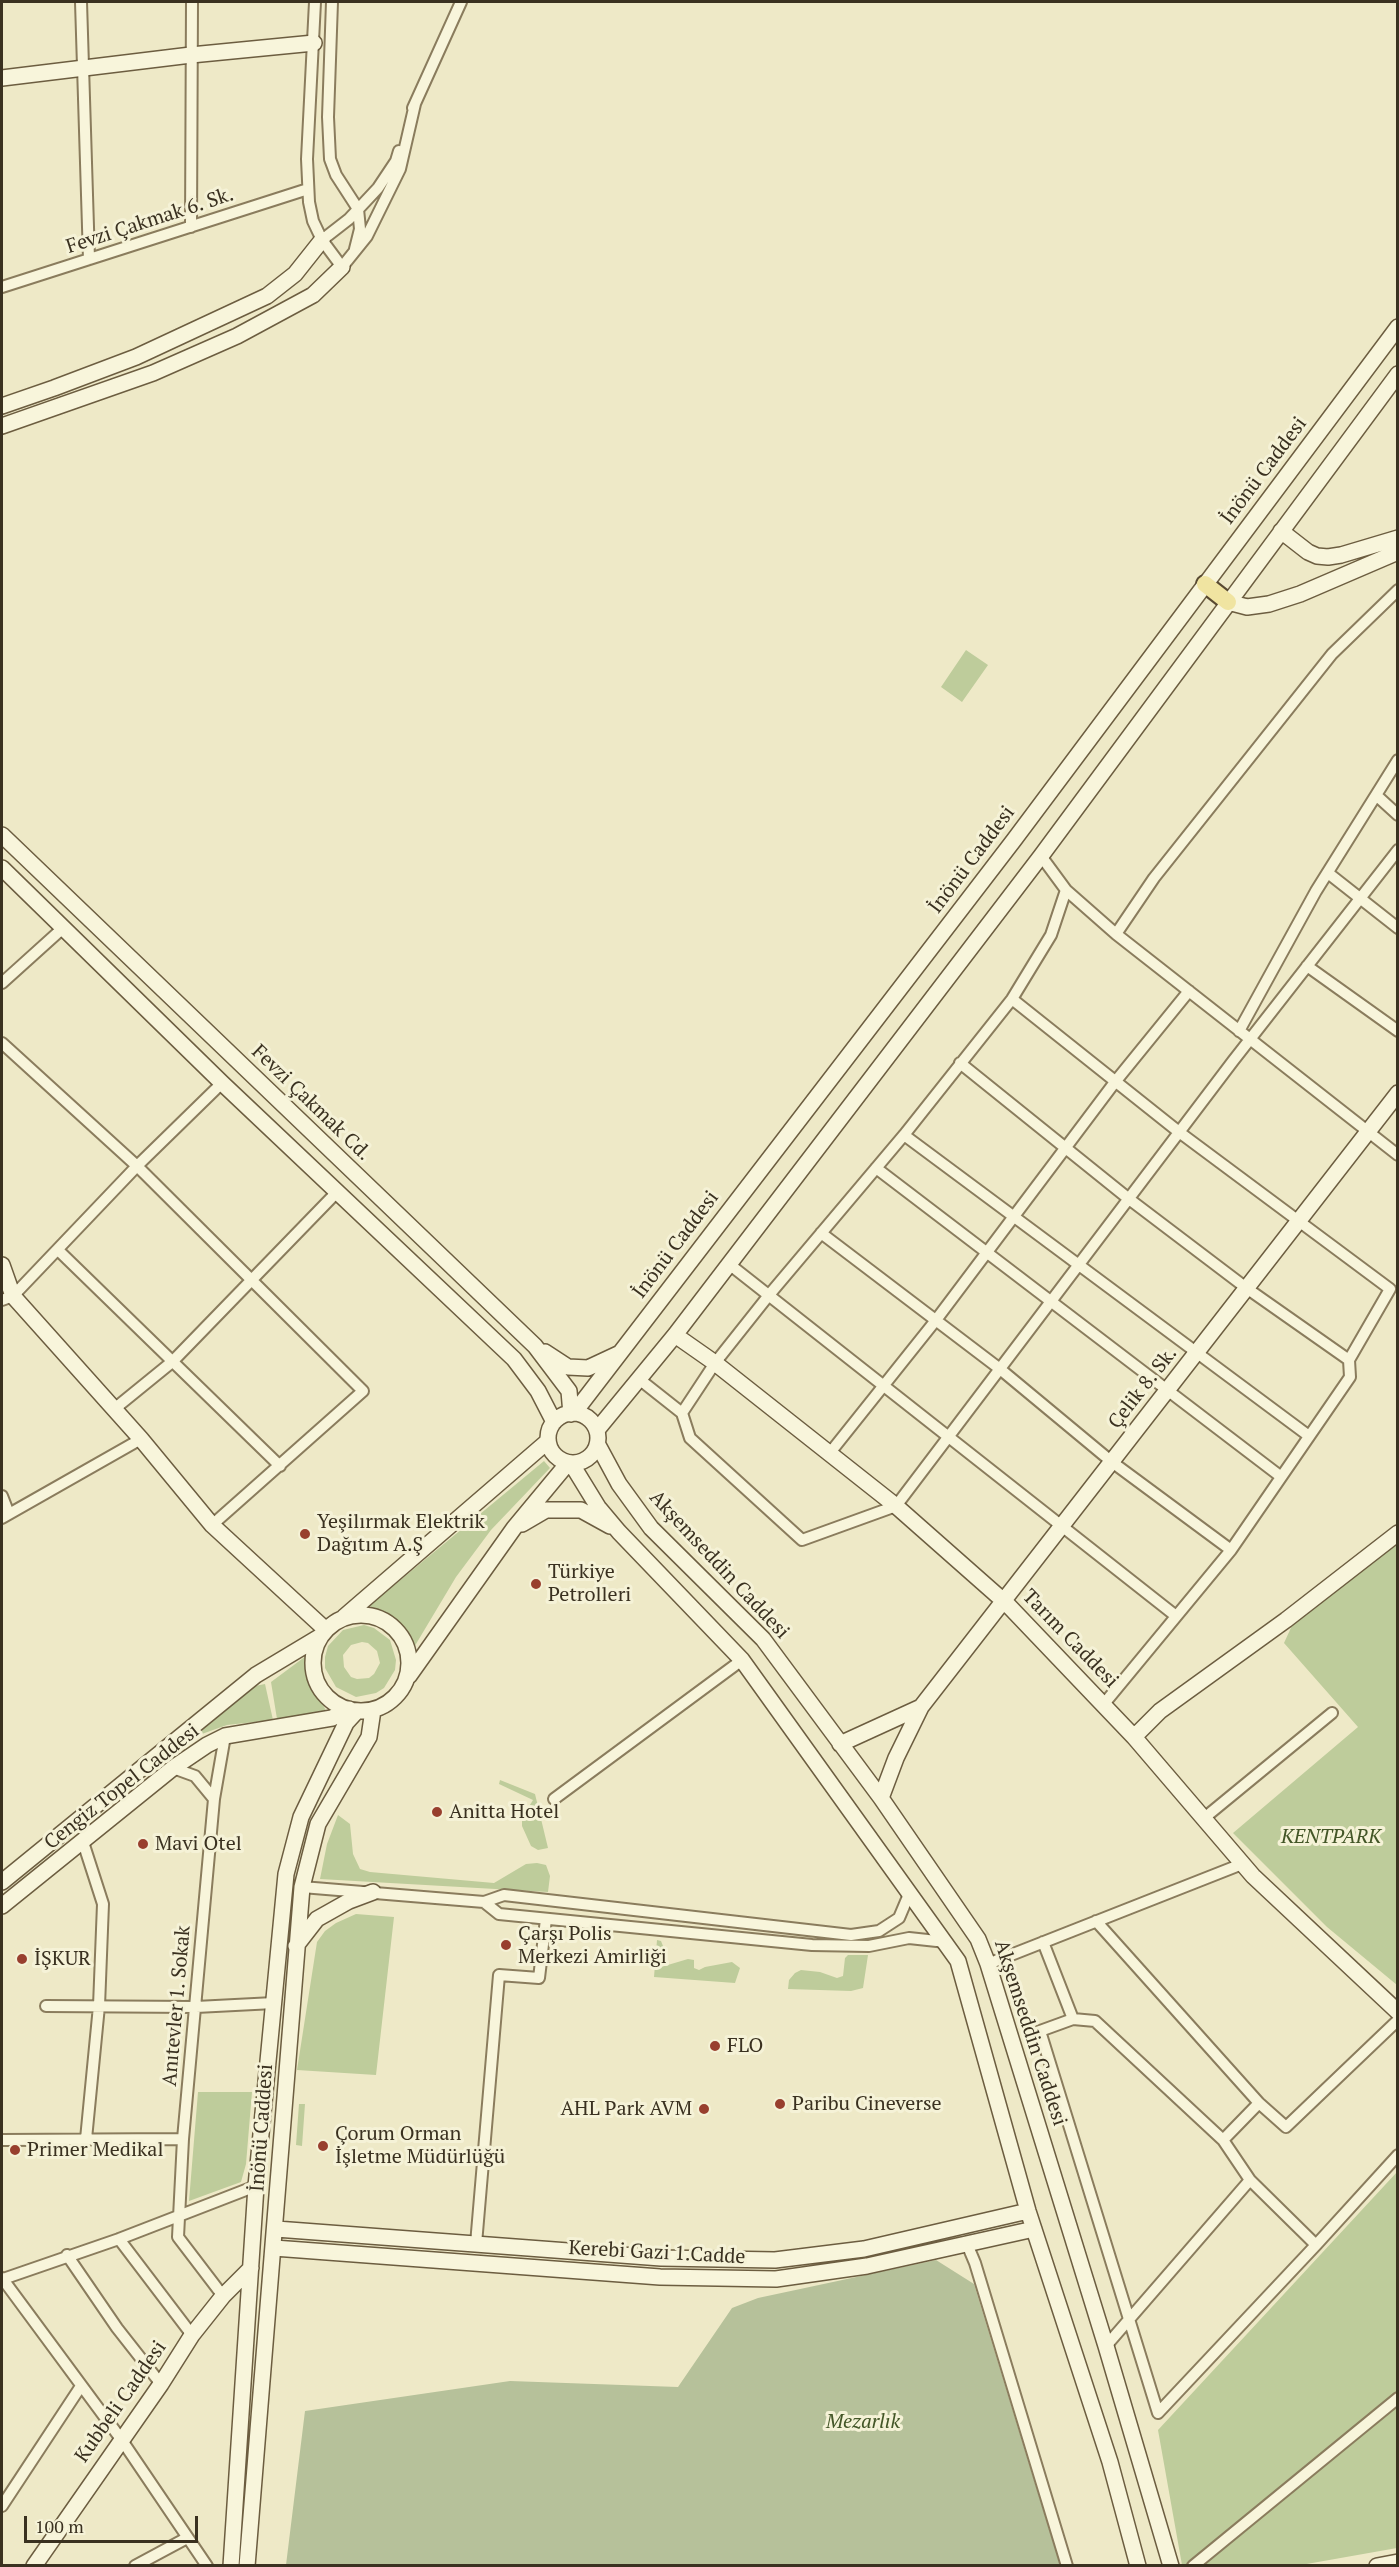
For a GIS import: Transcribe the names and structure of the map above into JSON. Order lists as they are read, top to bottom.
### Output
{
  "streets": {
    "main road": [
      "İnönü Caddesi",
      "Fevzi Çakmak Cd.",
      "Çelik 8. Sk.",
      "Akşemseddin Caddesi",
      "Tarım Caddesi",
      "Cengiz Topel Caddesi",
      "Kerebi Gazi 1.Cadde",
      "Kubbeli Caddesi"
    ],
    "street": ["Fevzi Çakmak 6. Sk.", "Anıtevler 1. Sokak"]
  },
  "crossings": [
    ["İnönü Caddesi", "Fevzi Çakmak Cd."],
    ["İnönü Caddesi", "Akşemseddin Caddesi"],
    ["İnönü Caddesi", "Cengiz Topel Caddesi"],
    ["İnönü Caddesi", "Kerebi Gazi 1.Cadde"],
    ["İnönü Caddesi", "Kubbeli Caddesi"],
    ["Fevzi Çakmak Cd.", "Akşemseddin Caddesi"],
    ["Çelik 8. Sk.", "Akşemseddin Caddesi"],
    ["Çelik 8. Sk.", "Tarım Caddesi"],
    ["Cengiz Topel Caddesi", "Anıtevler 1. Sokak"],
    ["Anıtevler 1. Sokak", "Kubbeli Caddesi"]
  ],
  "parks": ["KENTPARK", "Mezarlık"],
  "places": [
    "Yeşilırmak Elektrik Dağıtım A.Ş",
    "Türkiye Petrolleri",
    "Anitta Hotel",
    "Mavi Otel",
    "Çarşı Polis Merkezi Amirliği",
    "İŞKUR",
    "FLO",
    "Paribu Cineverse",
    "AHL Park AVM",
    "Çorum Orman İşletme Müdürlüğü",
    "Primer Medikal"
  ],
  "scale_bar": "100 m"
}
